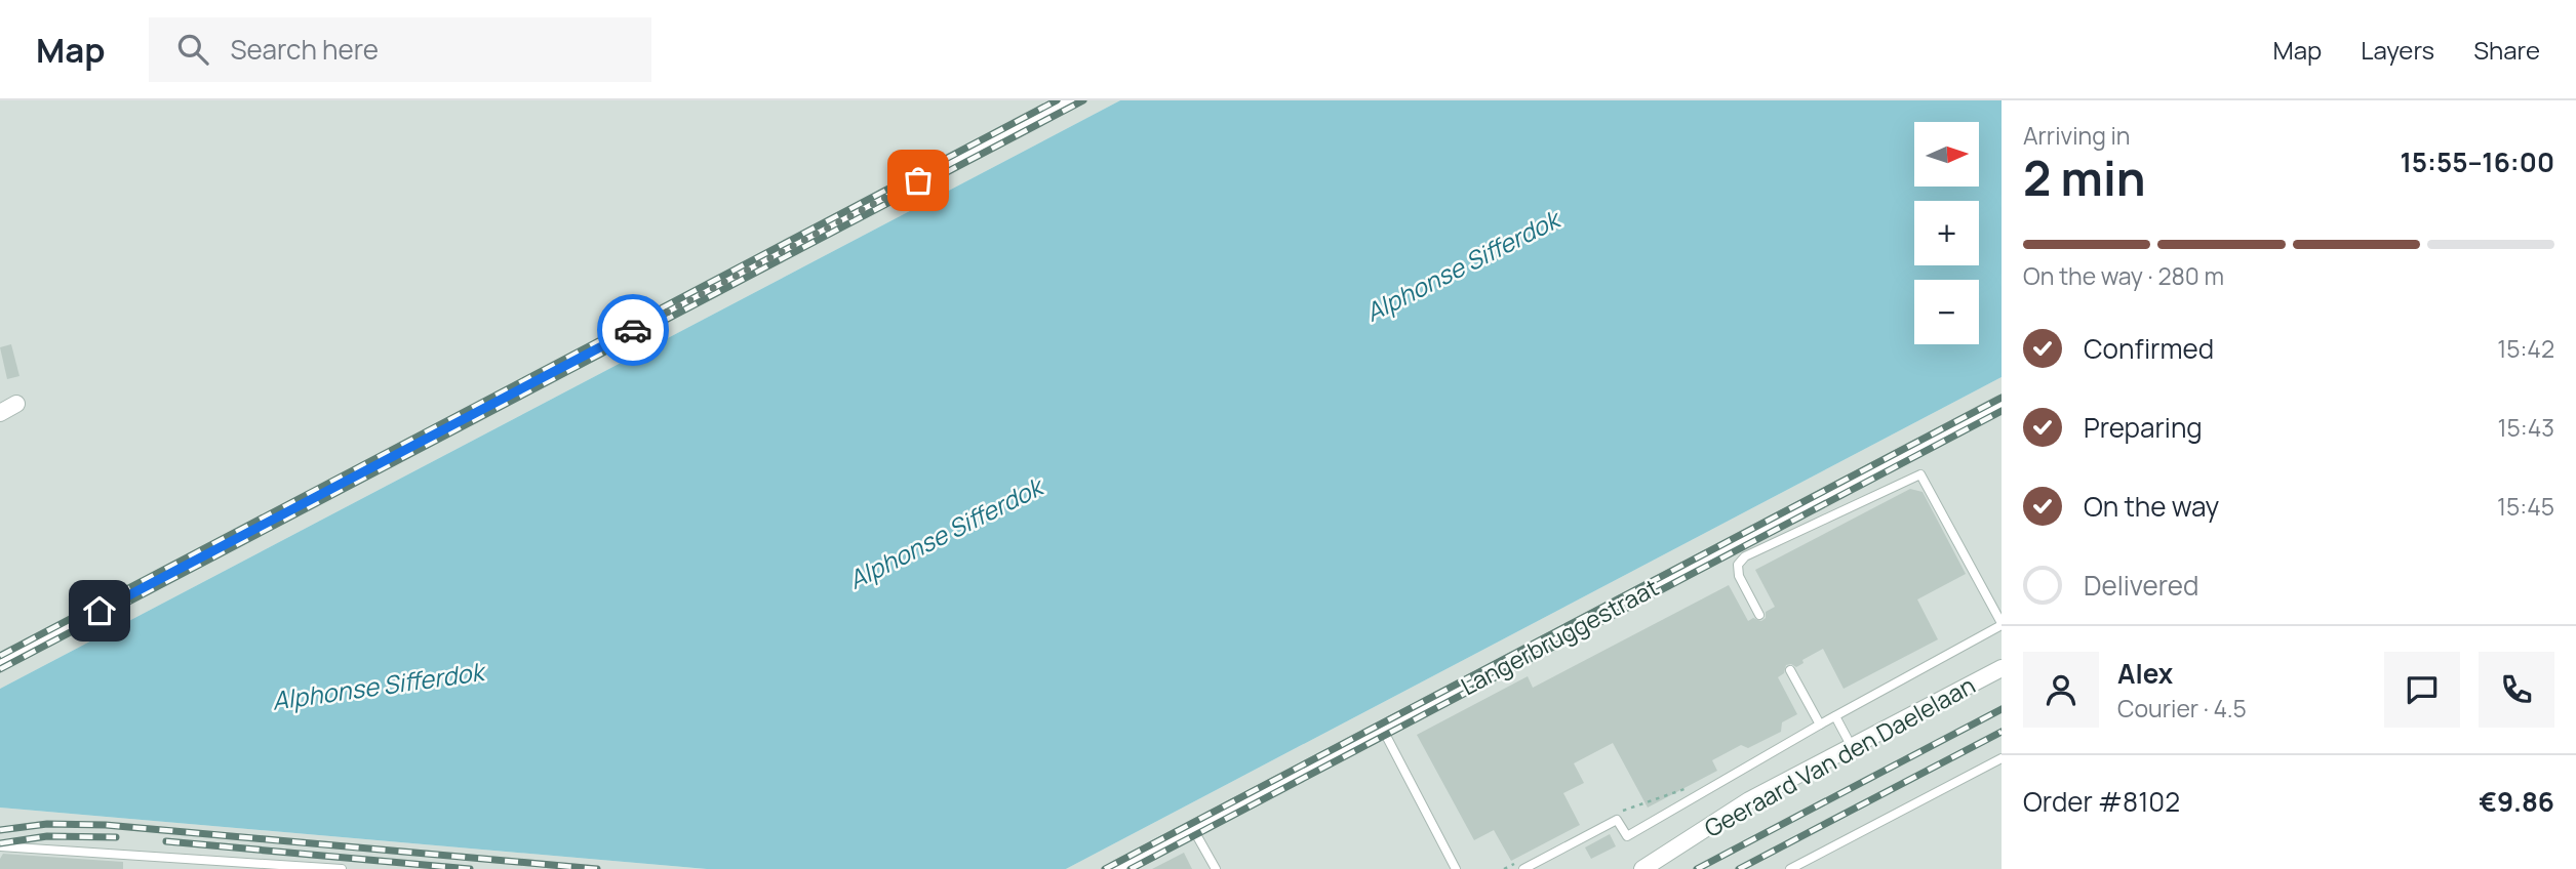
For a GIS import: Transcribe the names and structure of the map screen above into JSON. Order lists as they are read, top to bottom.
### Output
{
  "streets": {
    "street": ["Langerbruggestraat", "Geeraard Van den Daelelaan"]
  },
  "water": ["Alphonse Sifferdok"],
  "north": "right",
  "page": {
    "header": "Map",
    "search": "Search here",
    "nav": ["Map", "Layers", "Share"],
    "heading": ["2 min", "Arriving in", "15:55–16:00"],
    "panel": [
      "Alex",
      "Courier · 4.5",
      "Order #8102",
      "€9.86"
    ],
    "map_buttons": ["+", "−"],
    "bar": "On the way · 280 m",
    "list": [
      ["Confirmed", "15:42"],
      ["Preparing", "15:43"],
      ["On the way", "15:45"],
      "Delivered"
    ]
  }
}
